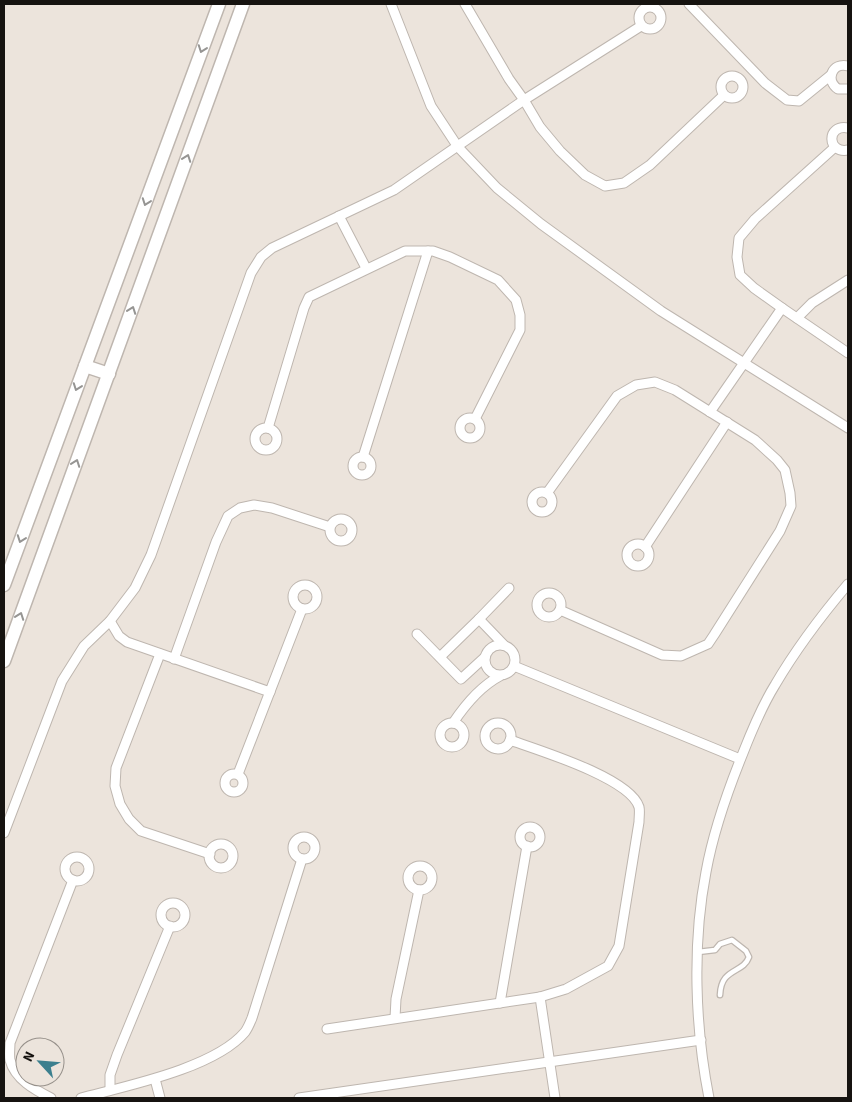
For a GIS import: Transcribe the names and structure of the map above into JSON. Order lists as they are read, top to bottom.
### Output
{
  "north": "top left"
}
